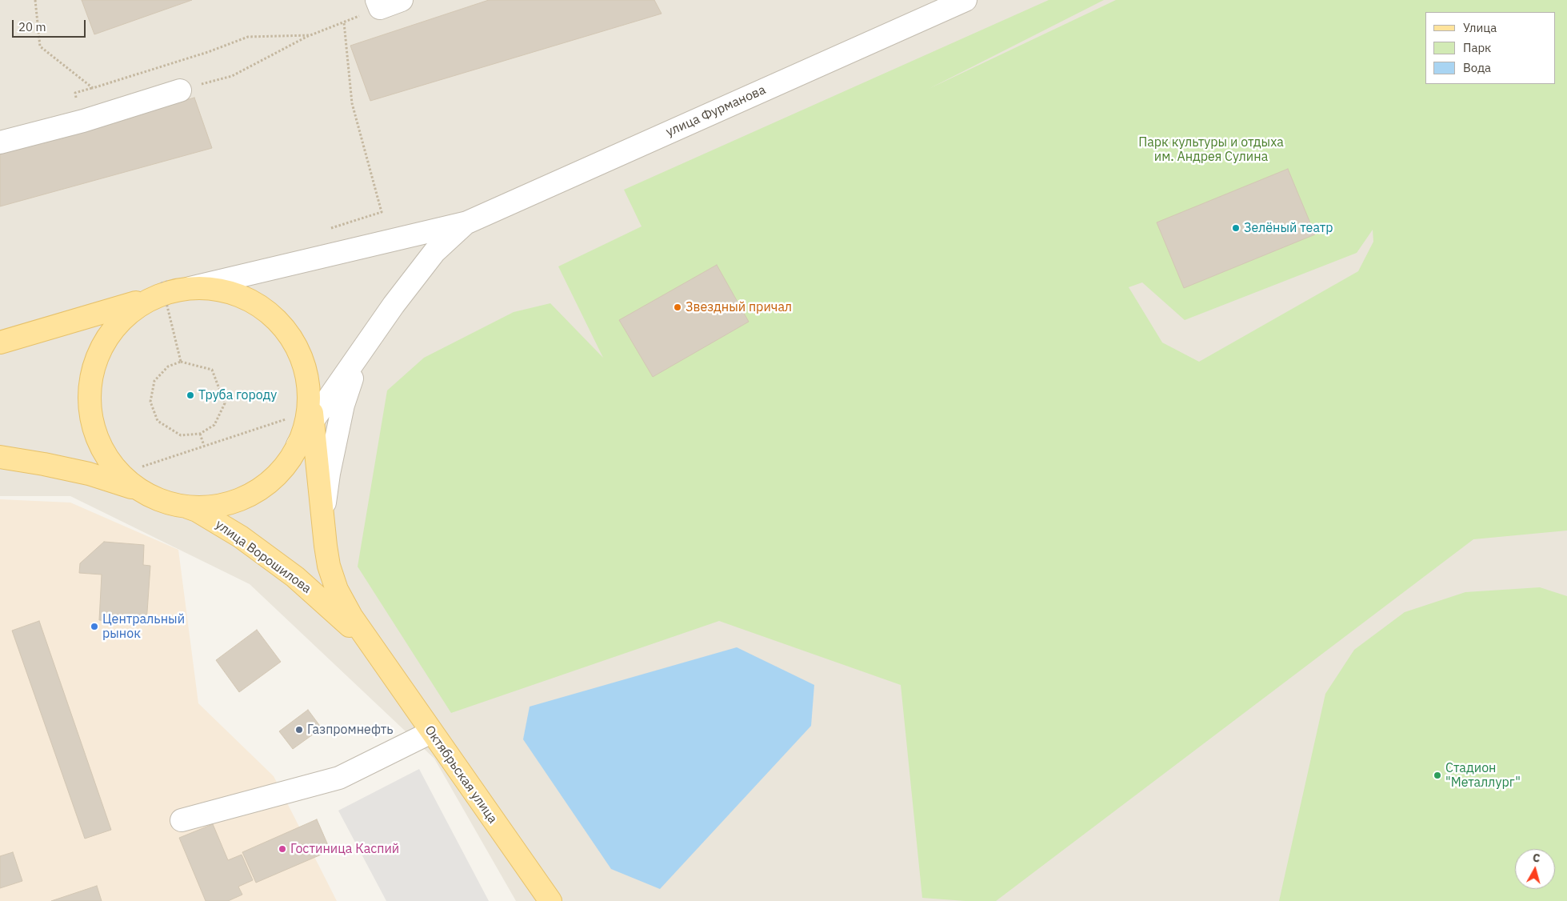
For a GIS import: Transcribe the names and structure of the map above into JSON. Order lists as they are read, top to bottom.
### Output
{
  "streets": {
    "main road": ["улица Ворошилова", "Октябрьская улица"],
    "street": ["улица Фурманова"]
  },
  "crossings": [
    ["улица Ворошилова", "Октябрьская улица"]
  ],
  "parks": ["Парк культуры и отдыха им. Андрея Сулина"],
  "places": [
    "Зелёный театр",
    "Звездный причал",
    "Труба городу",
    "Центральный рынок",
    "Газпромнефть",
    "Стадион \"Металлург\"",
    "Гостиница Каспий"
  ],
  "legend": ["Улица", "Парк", "Вода"],
  "scale_bar": "20 m",
  "north": "top"
}
